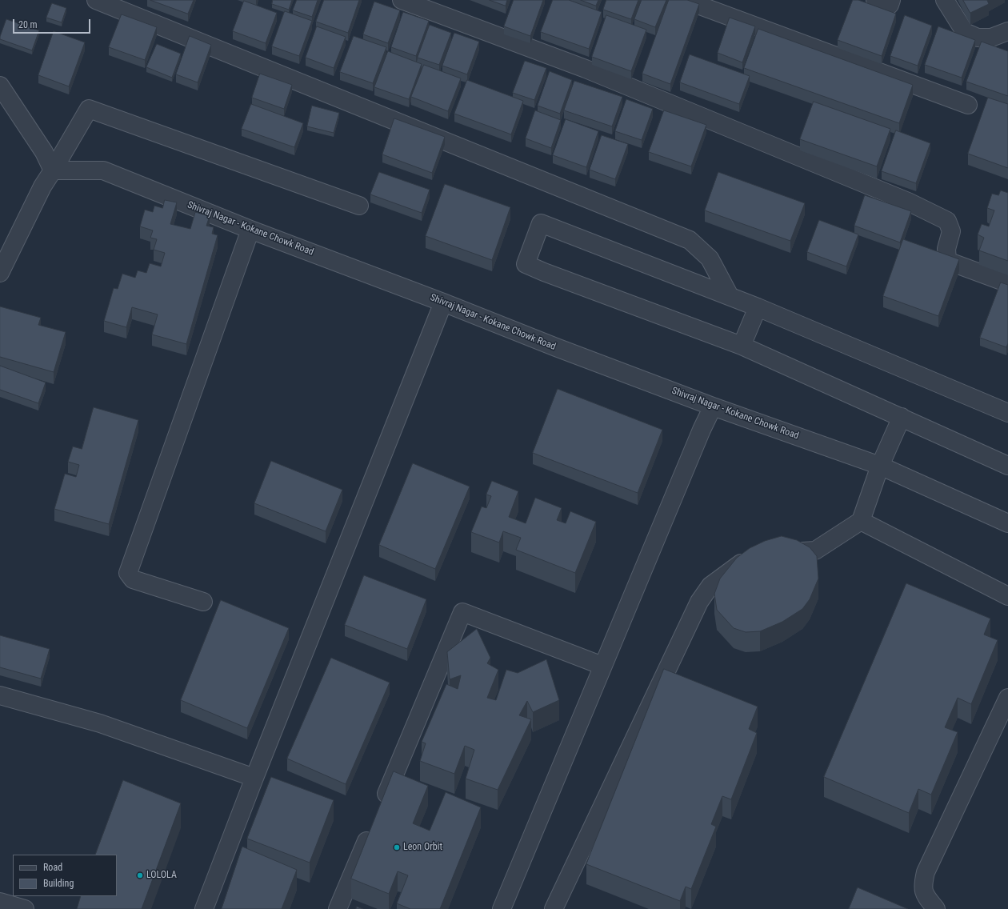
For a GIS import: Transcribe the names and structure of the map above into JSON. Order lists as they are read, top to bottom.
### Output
{
  "streets": {
    "street": ["Shivraj Nagar - Kokane Chowk Road"]
  },
  "places": ["Leon Orbit", "LOLOLA"],
  "legend": ["Road", "Building"],
  "scale_bar": "20 m"
}
